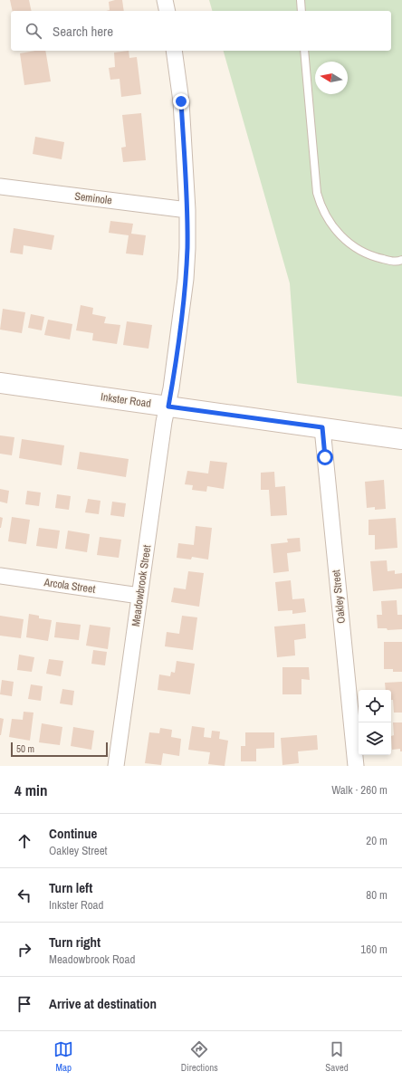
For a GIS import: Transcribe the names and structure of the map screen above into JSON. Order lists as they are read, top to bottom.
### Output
{
  "streets": {
    "main road": ["Inkster Road"],
    "street": [
      "Seminole",
      "Arcola Street",
      "Meadowbrook Street",
      "Oakley Street"
    ]
  },
  "crossings": [
    ["Seminole", "Meadowbrook Street"],
    ["Inkster Road", "Meadowbrook Street"],
    ["Inkster Road", "Oakley Street"],
    ["Arcola Street", "Meadowbrook Street"]
  ],
  "scale_bar": "50 m",
  "north": "left",
  "page": {
    "search": "Search here",
    "scale": "50 m",
    "heading": ["4 min", "Walk · 260 m"],
    "list": [
      ["Continue", "Oakley Street", "20 m"],
      ["Turn left", "Inkster Road", "80 m"],
      ["Turn right", "Meadowbrook Road", "160 m"],
      "Arrive at destination"
    ],
    "nav": ["Map", "Directions", "Saved"]
  }
}
